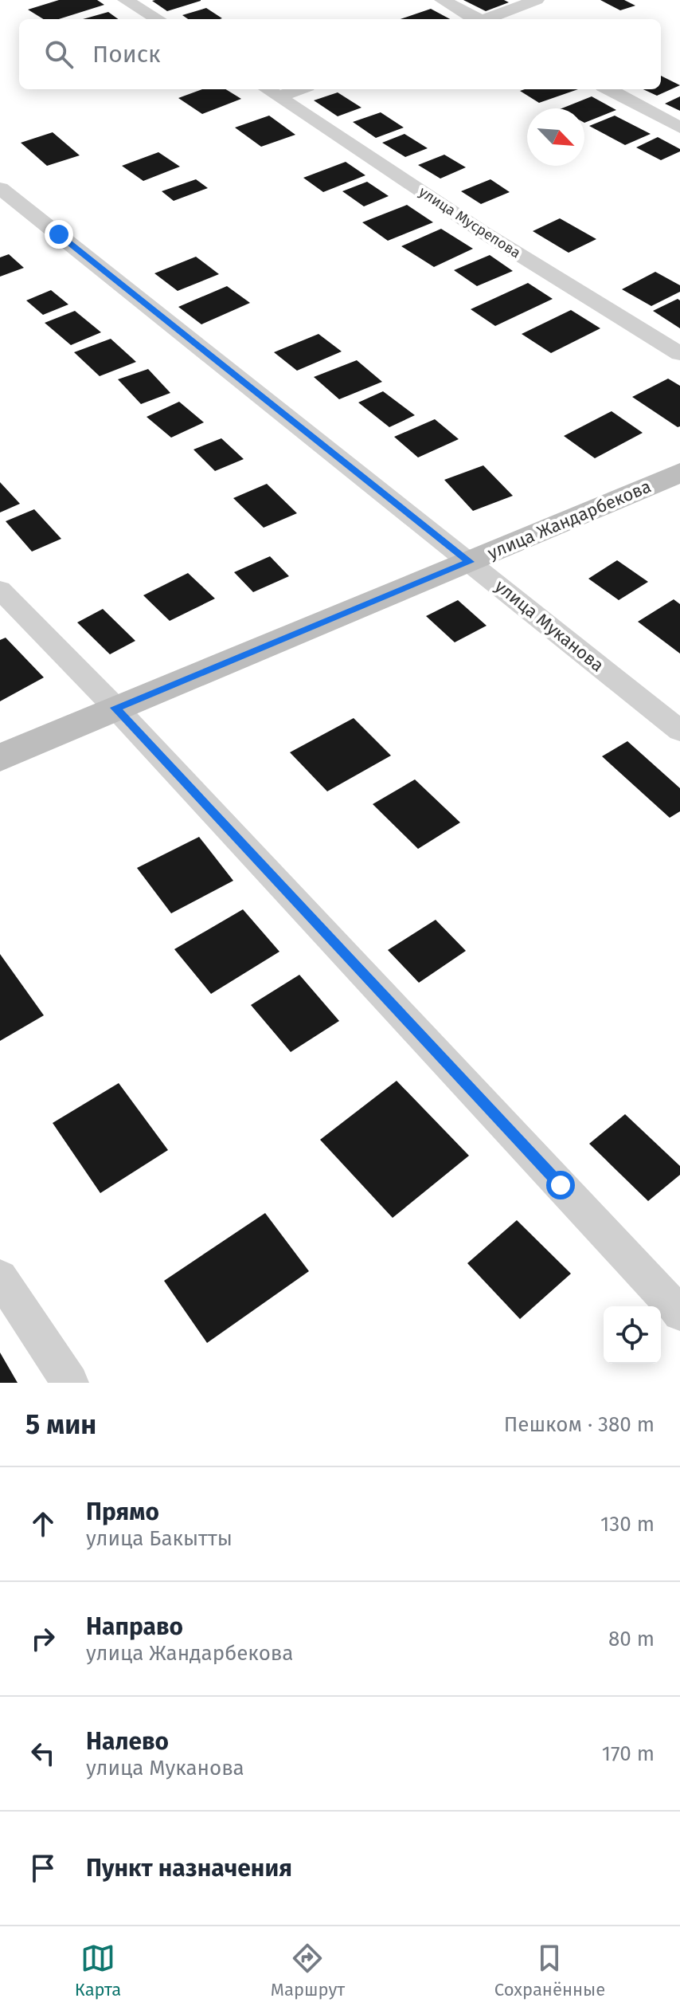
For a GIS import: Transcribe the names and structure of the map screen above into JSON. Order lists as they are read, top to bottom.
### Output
{
  "streets": {
    "street": ["улица Мусрепова", "улица Жандарбекова", "улица Муканова"]
  },
  "crossings": [
    ["улица Жандарбекова", "улица Муканова"]
  ],
  "north": "bottom right",
  "page": {
    "search": "Поиск",
    "heading": ["5 мин", "Пешком · 380 m"],
    "list": [
      ["Прямо", "улица Бакытты", "130 m"],
      ["Направо", "улица Жандарбекова", "80 m"],
      ["Налево", "улица Муканова", "170 m"],
      "Пункт назначения"
    ],
    "nav": ["Карта", "Маршрут", "Сохранённые"]
  }
}
